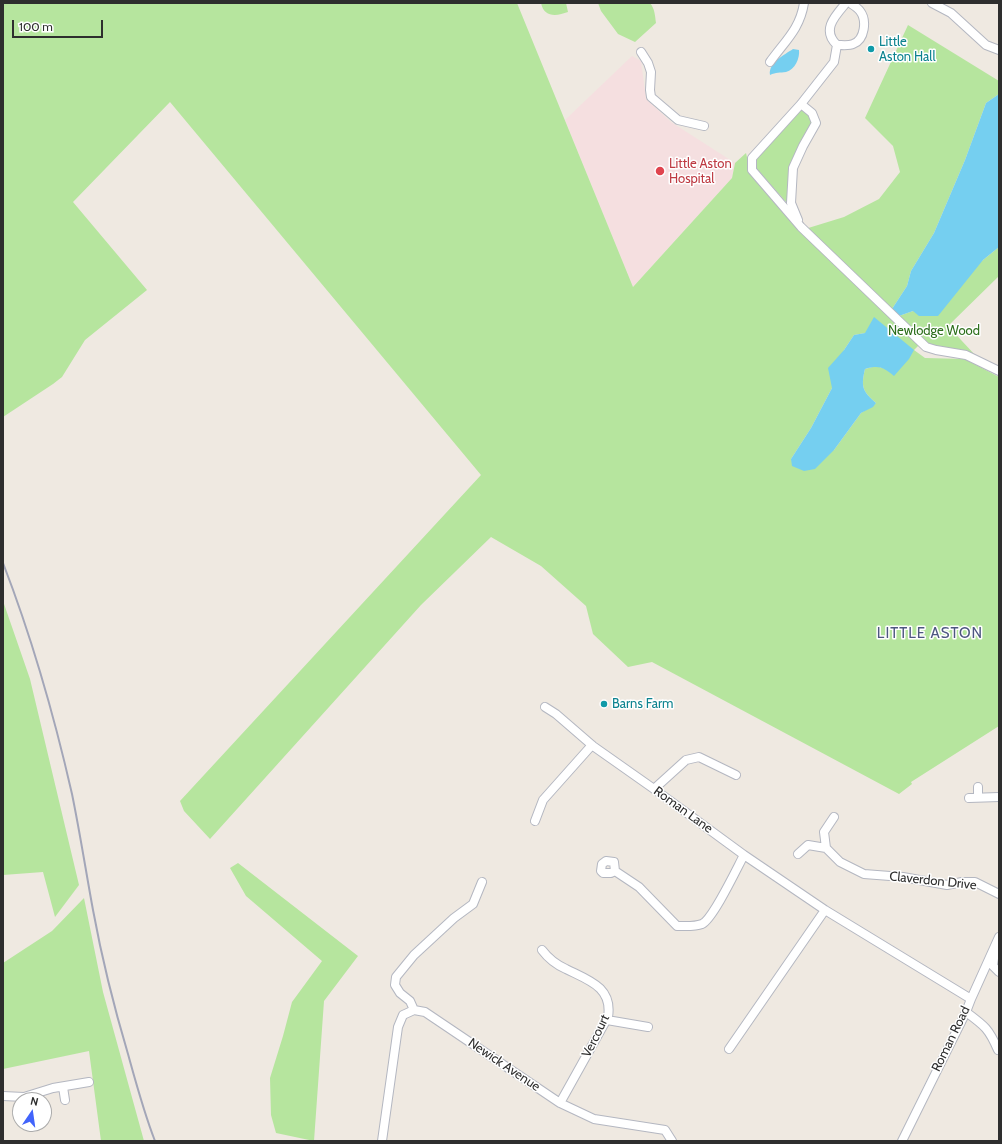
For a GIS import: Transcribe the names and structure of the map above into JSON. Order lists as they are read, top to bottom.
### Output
{
  "streets": {
    "street": [
      "Roman Lane",
      "Claverdon Drive",
      "Vercourt",
      "Roman Road",
      "Newick Avenue"
    ]
  },
  "crossings": [
    ["Roman Lane", "Roman Road"],
    ["Vercourt", "Newick Avenue"]
  ],
  "districts": ["LITTLE ASTON"],
  "parks": ["Newlodge Wood"],
  "places": ["Little Aston Hall", "Little Aston Hospital", "Barns Farm"],
  "scale_bar": "100 m",
  "north": "top"
}
